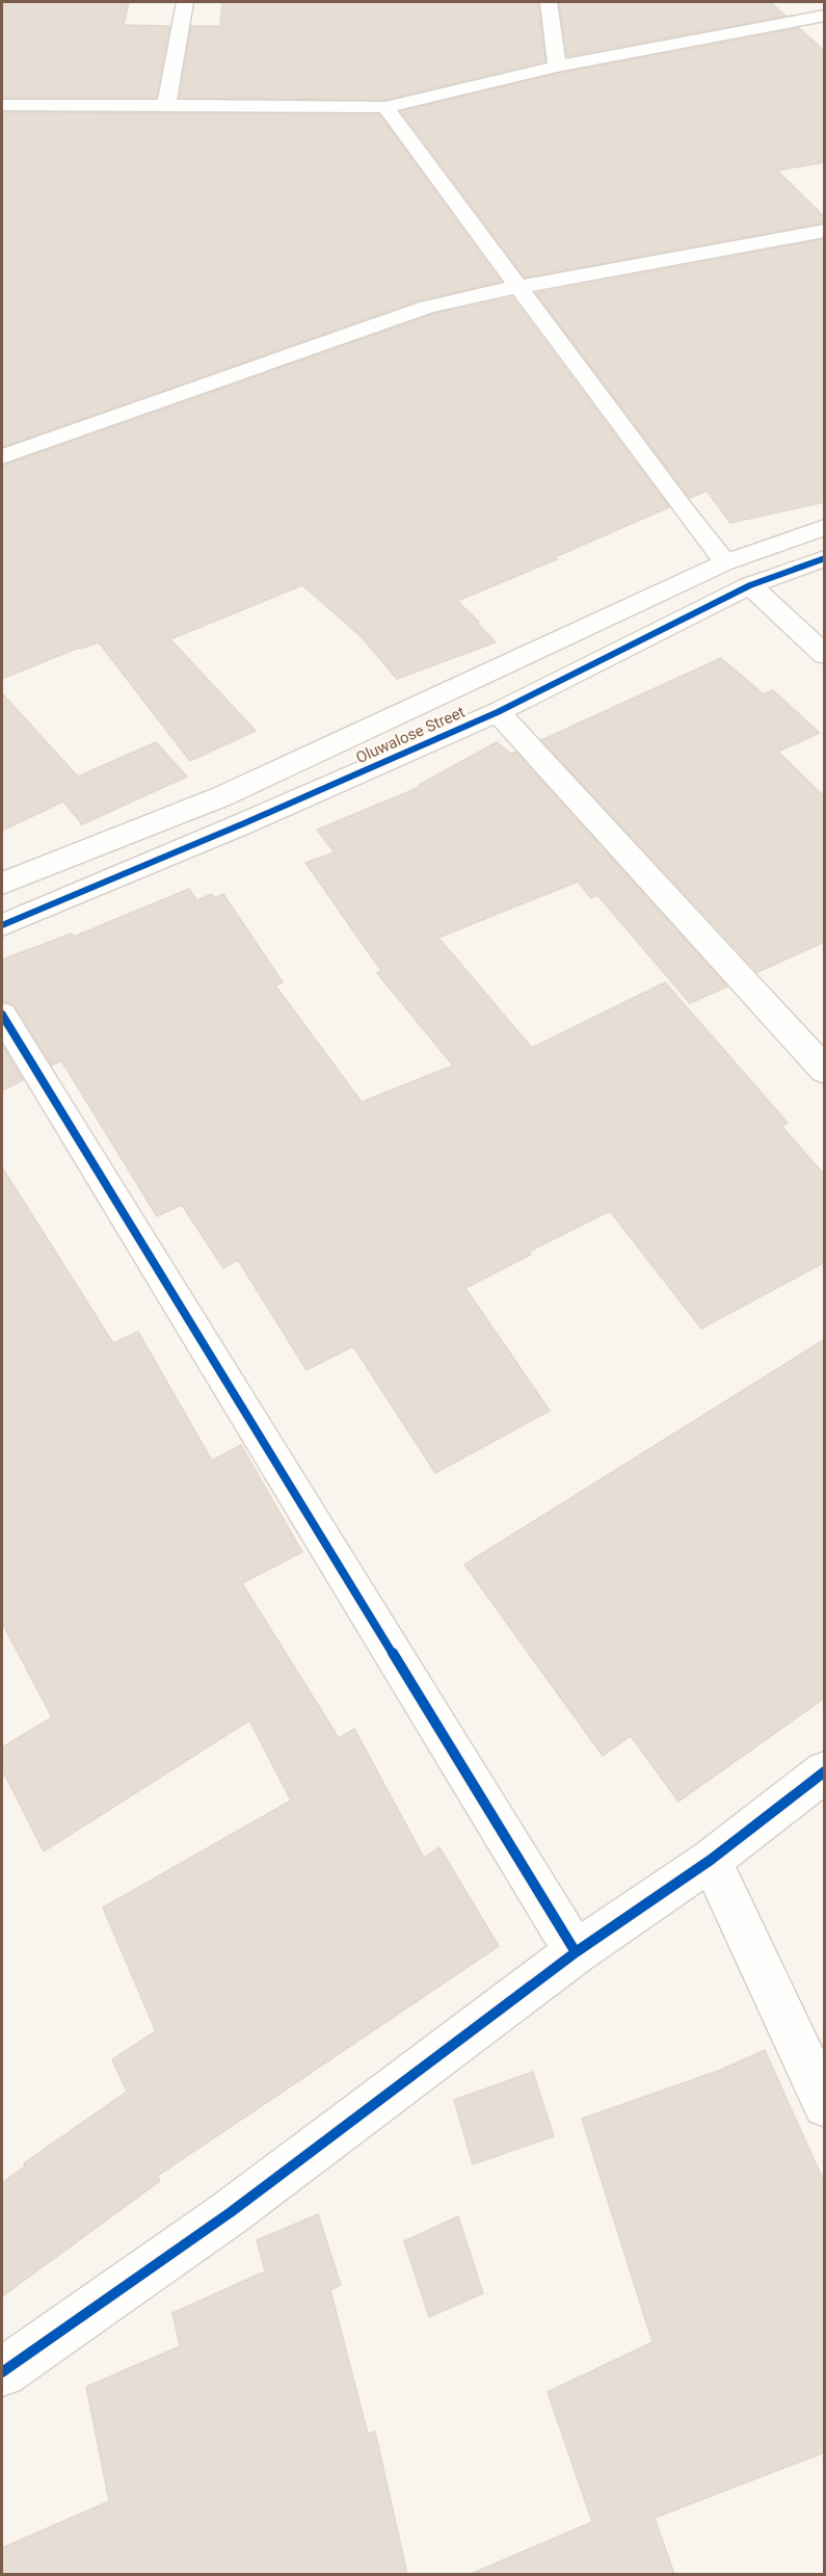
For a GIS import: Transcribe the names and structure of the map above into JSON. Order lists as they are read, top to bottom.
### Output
{
  "streets": {
    "street": ["Oluwalose Street"]
  }
}
